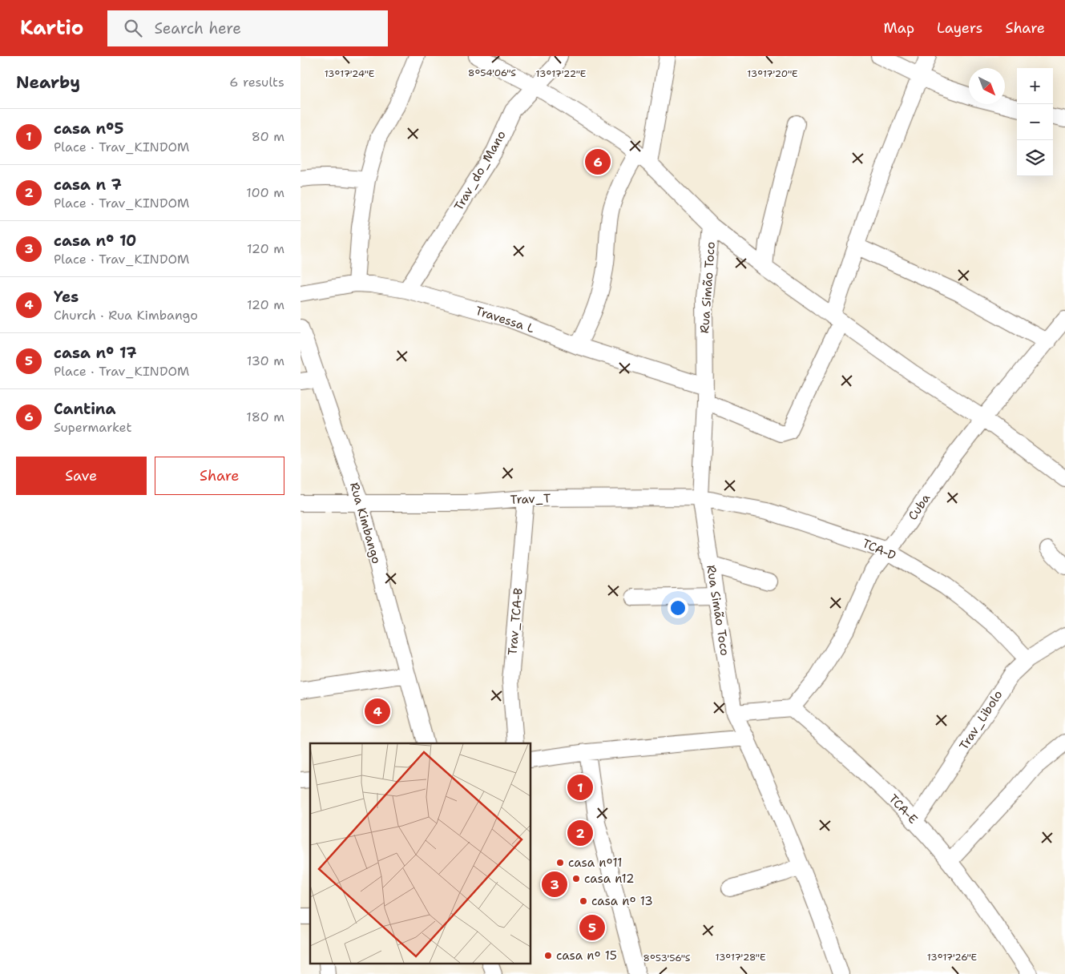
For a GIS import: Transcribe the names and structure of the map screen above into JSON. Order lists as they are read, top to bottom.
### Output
{
  "streets": {
    "street": [
      "Trav_do_Mano",
      "Rua Simão Toco",
      "Travessa L",
      "Trav_T",
      "Cuba",
      "Rua Kimbango",
      "TCA-D",
      "Trav_TCA-B",
      "Trav_Libolo",
      "TCA-E"
    ]
  },
  "crossings": [
    ["Trav_do_Mano", "Travessa L"],
    ["Rua Simão Toco", "Travessa L"],
    ["Rua Simão Toco", "Trav_T"],
    ["Rua Simão Toco", "TCA-D"],
    ["Trav_T", "Rua Kimbango"],
    ["Trav_T", "TCA-D"],
    ["Trav_T", "Trav_TCA-B"],
    ["Cuba", "TCA-D"],
    ["Cuba", "TCA-E"],
    ["TCA-D", "Trav_Libolo"],
    ["Trav_Libolo", "TCA-E"]
  ],
  "places": [
    "casa nº11",
    "casa n12",
    "casa nº 13",
    "casa nº 15"
  ],
  "north": "bottom right",
  "page": {
    "header": "Kartio",
    "search": "Search here",
    "nav": ["Map", "Layers", "Share"],
    "heading": ["Nearby", "6 results"],
    "map_buttons": ["+", "−"],
    "list": [
      {
        "mark": "1",
        "name": "casa nº5",
        "note": "Place · Trav_KINDOM",
        "value": "80 m"
      },
      {
        "mark": "2",
        "name": "casa n 7",
        "note": "Place · Trav_KINDOM",
        "value": "100 m"
      },
      {
        "mark": "3",
        "name": "casa nº 10",
        "note": "Place · Trav_KINDOM",
        "value": "120 m"
      },
      {
        "mark": "4",
        "name": "Yes",
        "note": "Church · Rua Kimbango",
        "value": "120 m"
      },
      {
        "mark": "5",
        "name": "casa nº 17",
        "note": "Place · Trav_KINDOM",
        "value": "130 m"
      },
      {
        "mark": "6",
        "name": "Cantina",
        "note": "Supermarket",
        "value": "180 m"
      }
    ],
    "pins": [
      "6",
      "4",
      "1",
      "2",
      "3",
      "5"
    ],
    "buttons": ["Save", "Share"]
  },
  "coordinates": [
    "8°54'06\"S",
    "13°17'24\"E",
    "13°17'22\"E",
    "13°17'20\"E",
    "13°17'28\"E",
    "13°17'26\"E",
    "8°53'56\"S"
  ]
}
